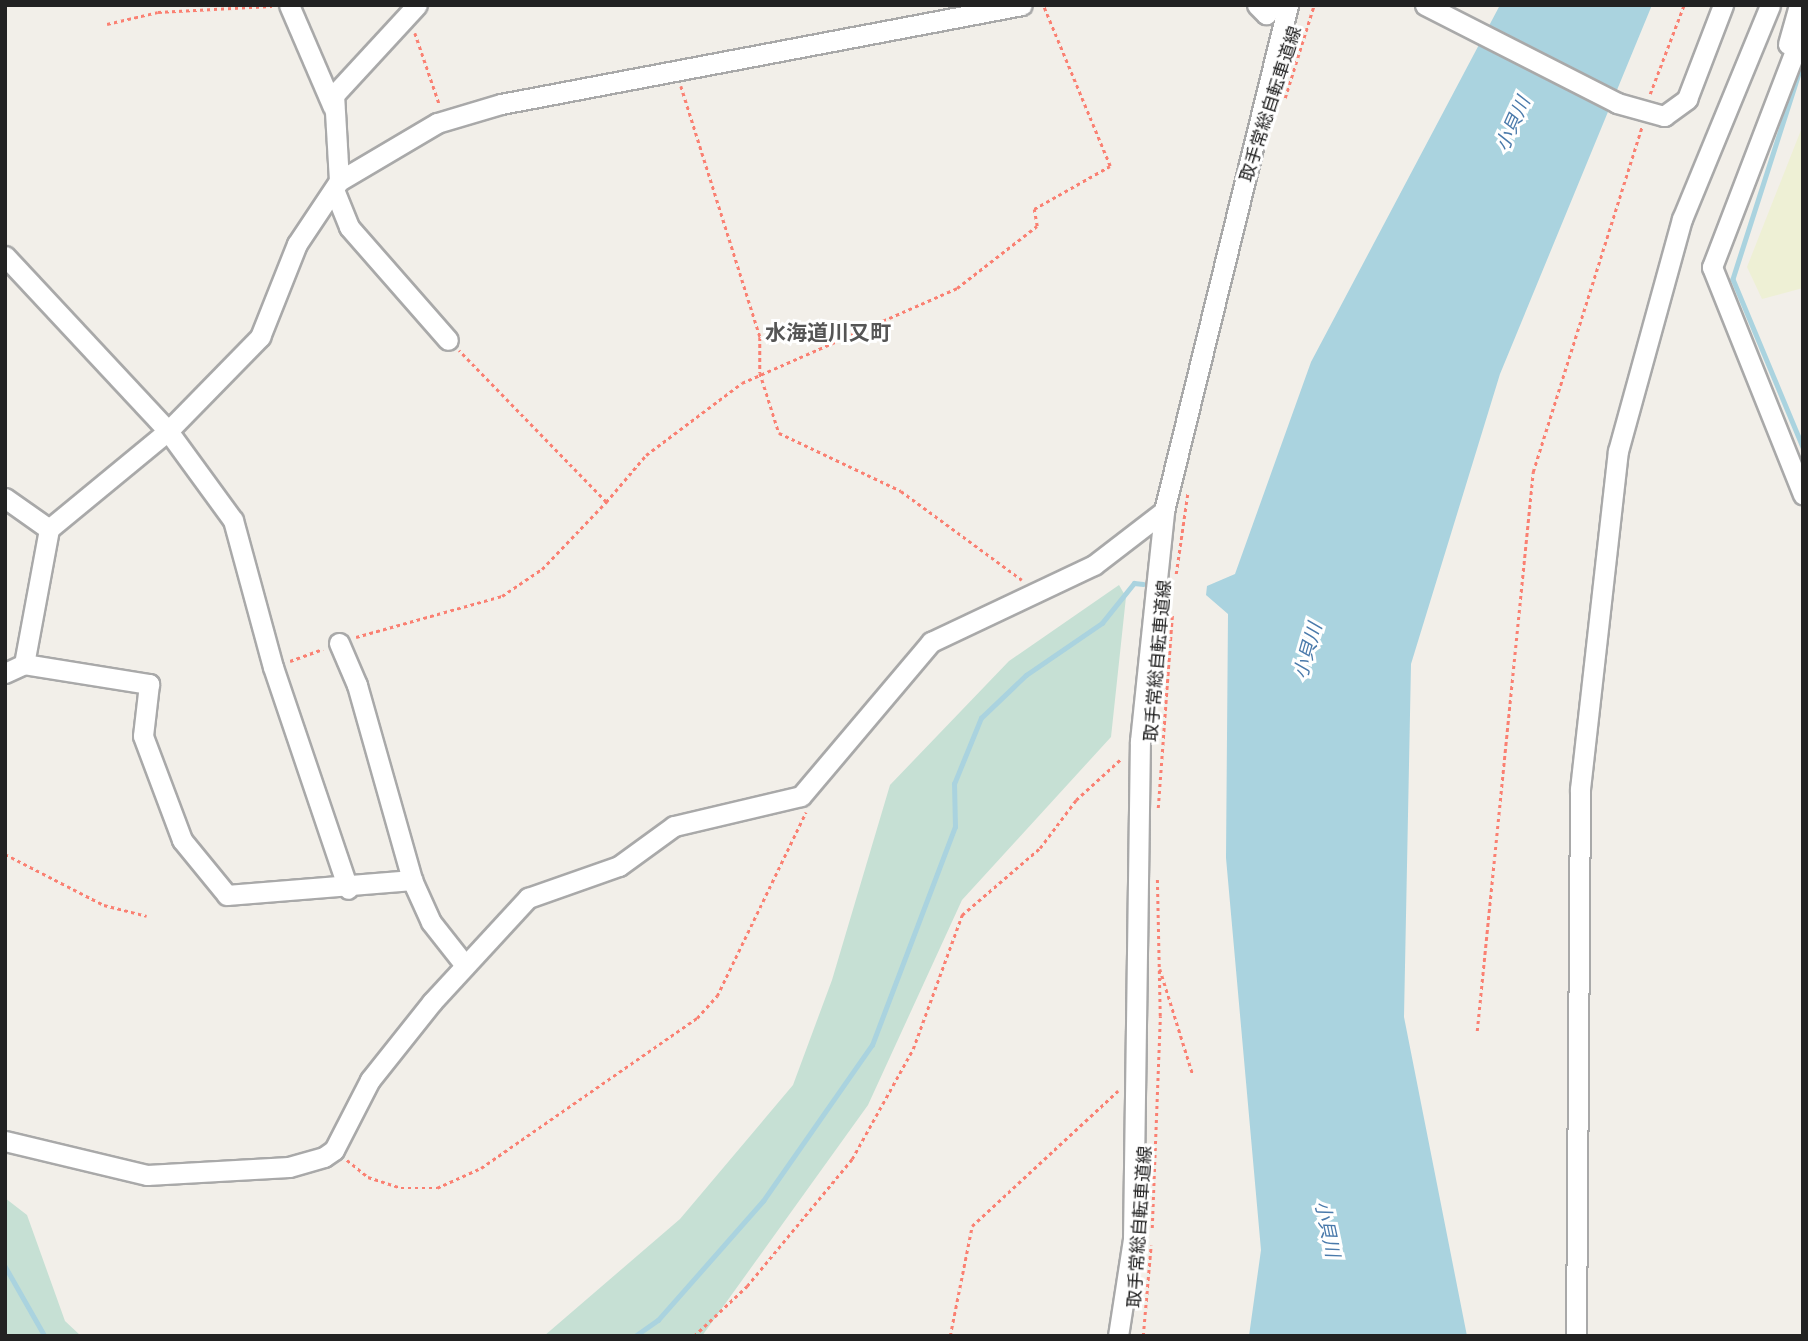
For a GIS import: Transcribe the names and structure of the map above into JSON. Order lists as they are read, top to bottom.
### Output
{
  "streets": {
    "path": ["取手常総自転車道線"]
  },
  "districts": ["水海道川又町"],
  "water": ["小貝川"]
}
